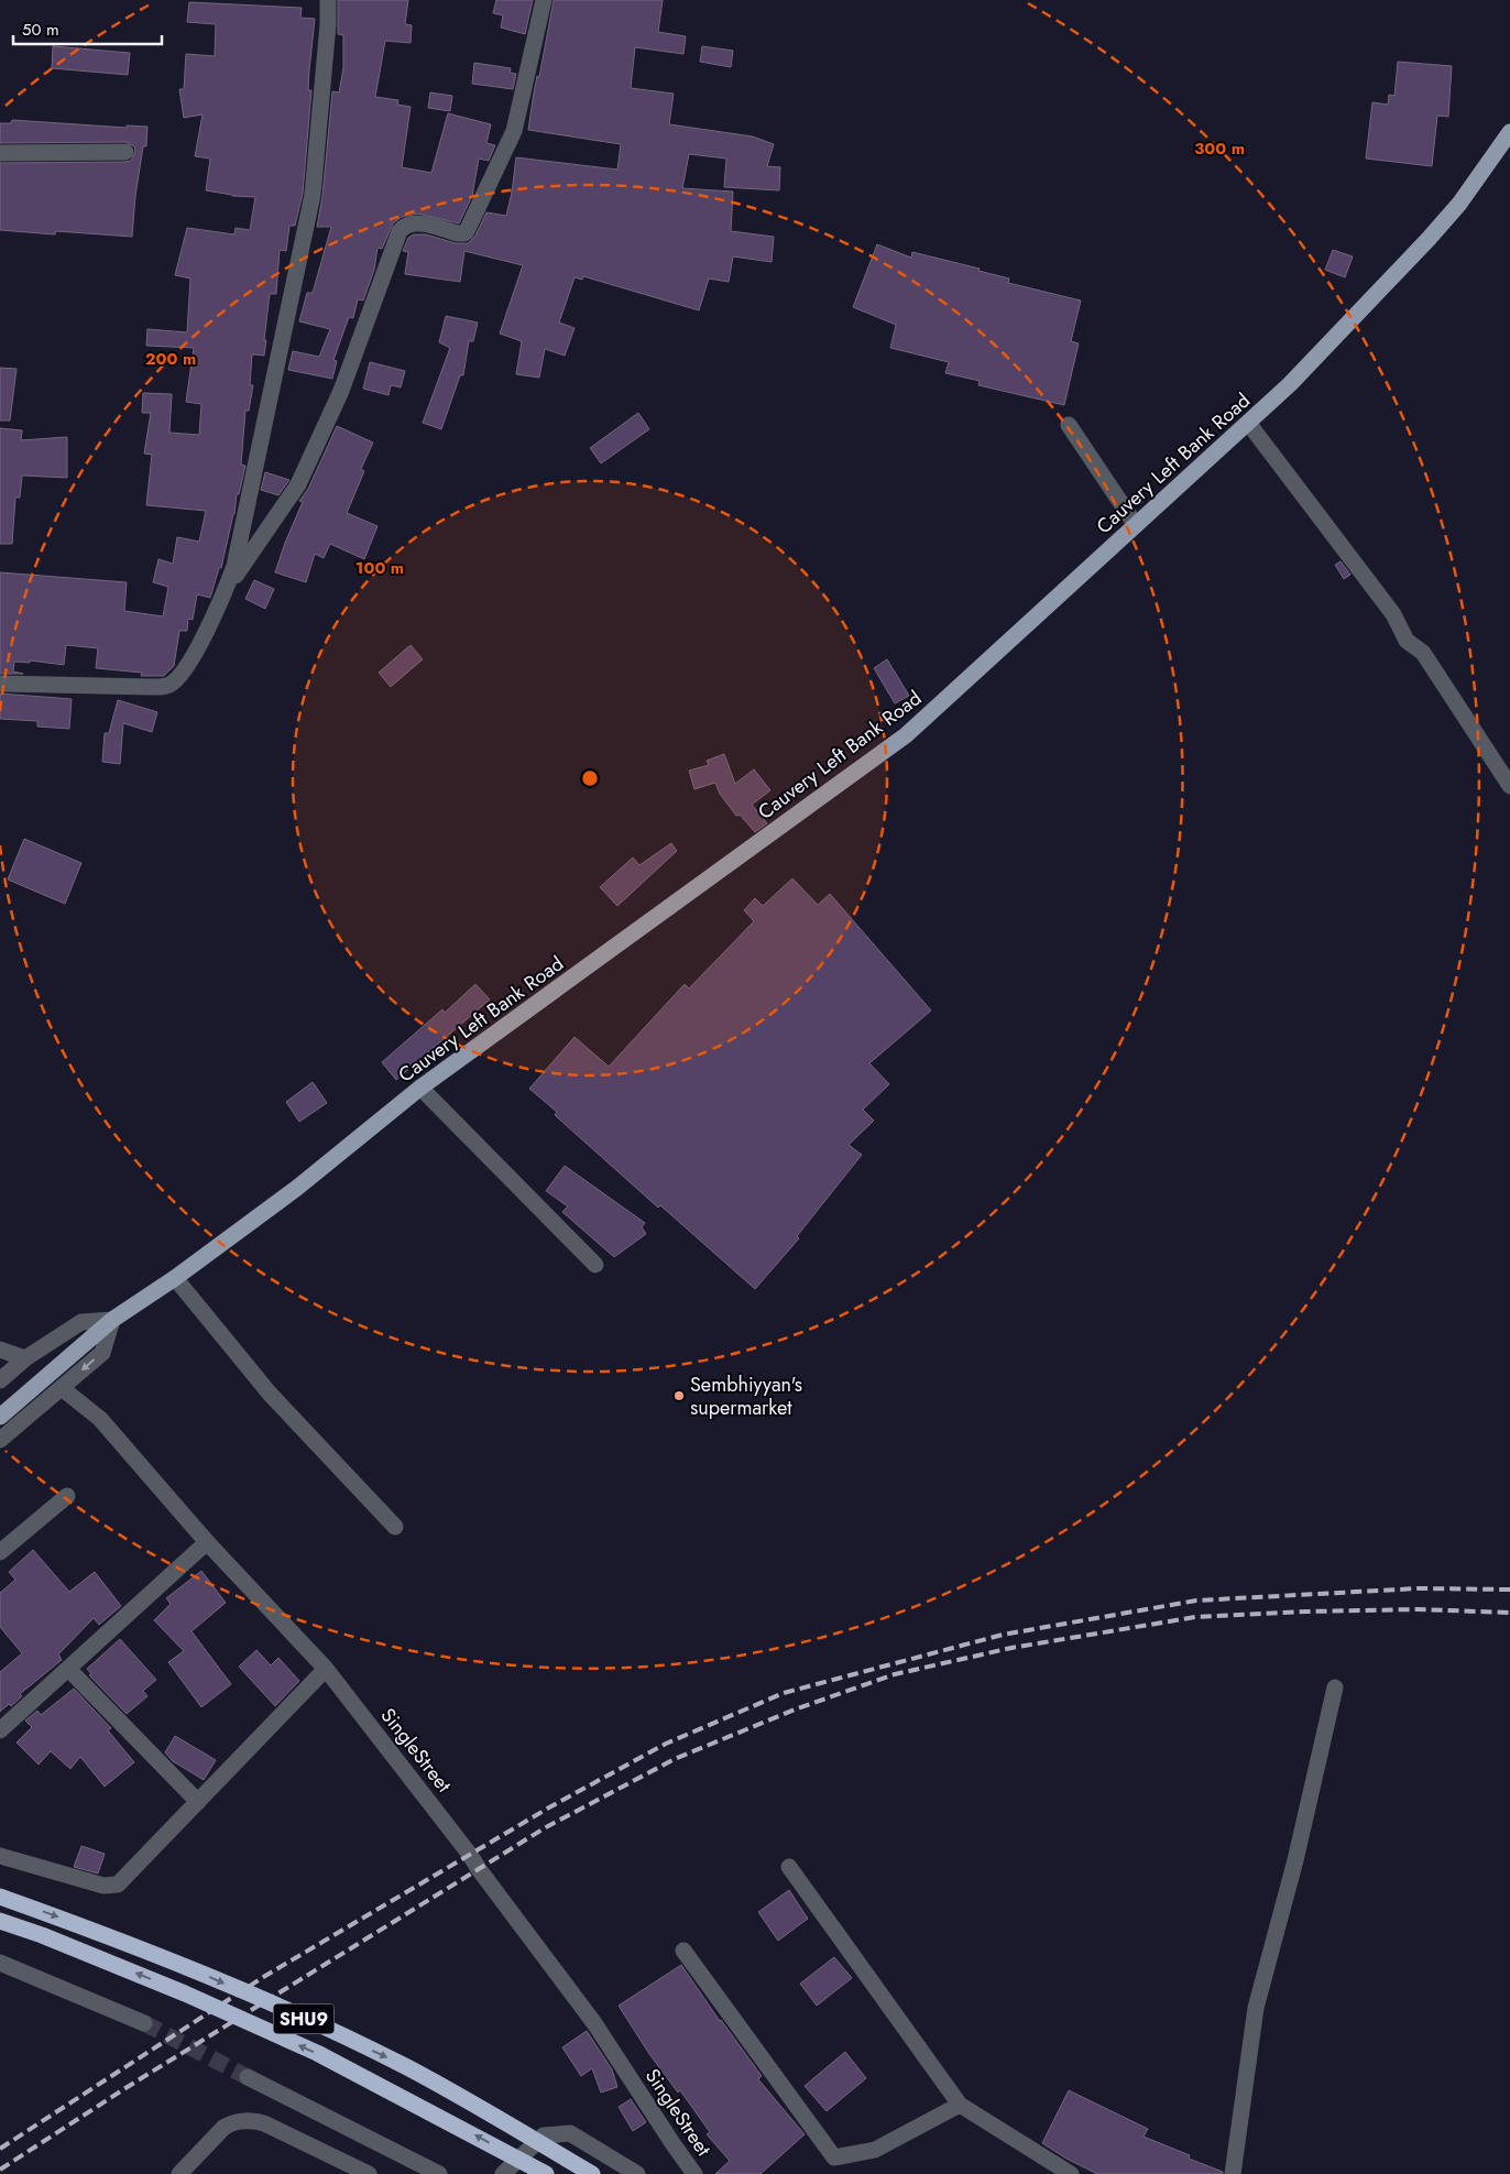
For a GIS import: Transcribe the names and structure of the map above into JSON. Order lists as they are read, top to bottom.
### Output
{
  "streets": {
    "highway": ["SHU9"],
    "main road": ["Cauvery Left Bank Road"],
    "street": ["SingleStreet"]
  },
  "places": ["Sembhiyyan's supermarket"],
  "scale_bar": "50 m",
  "rings": ["300 m", "200 m", "100 m"]
}
